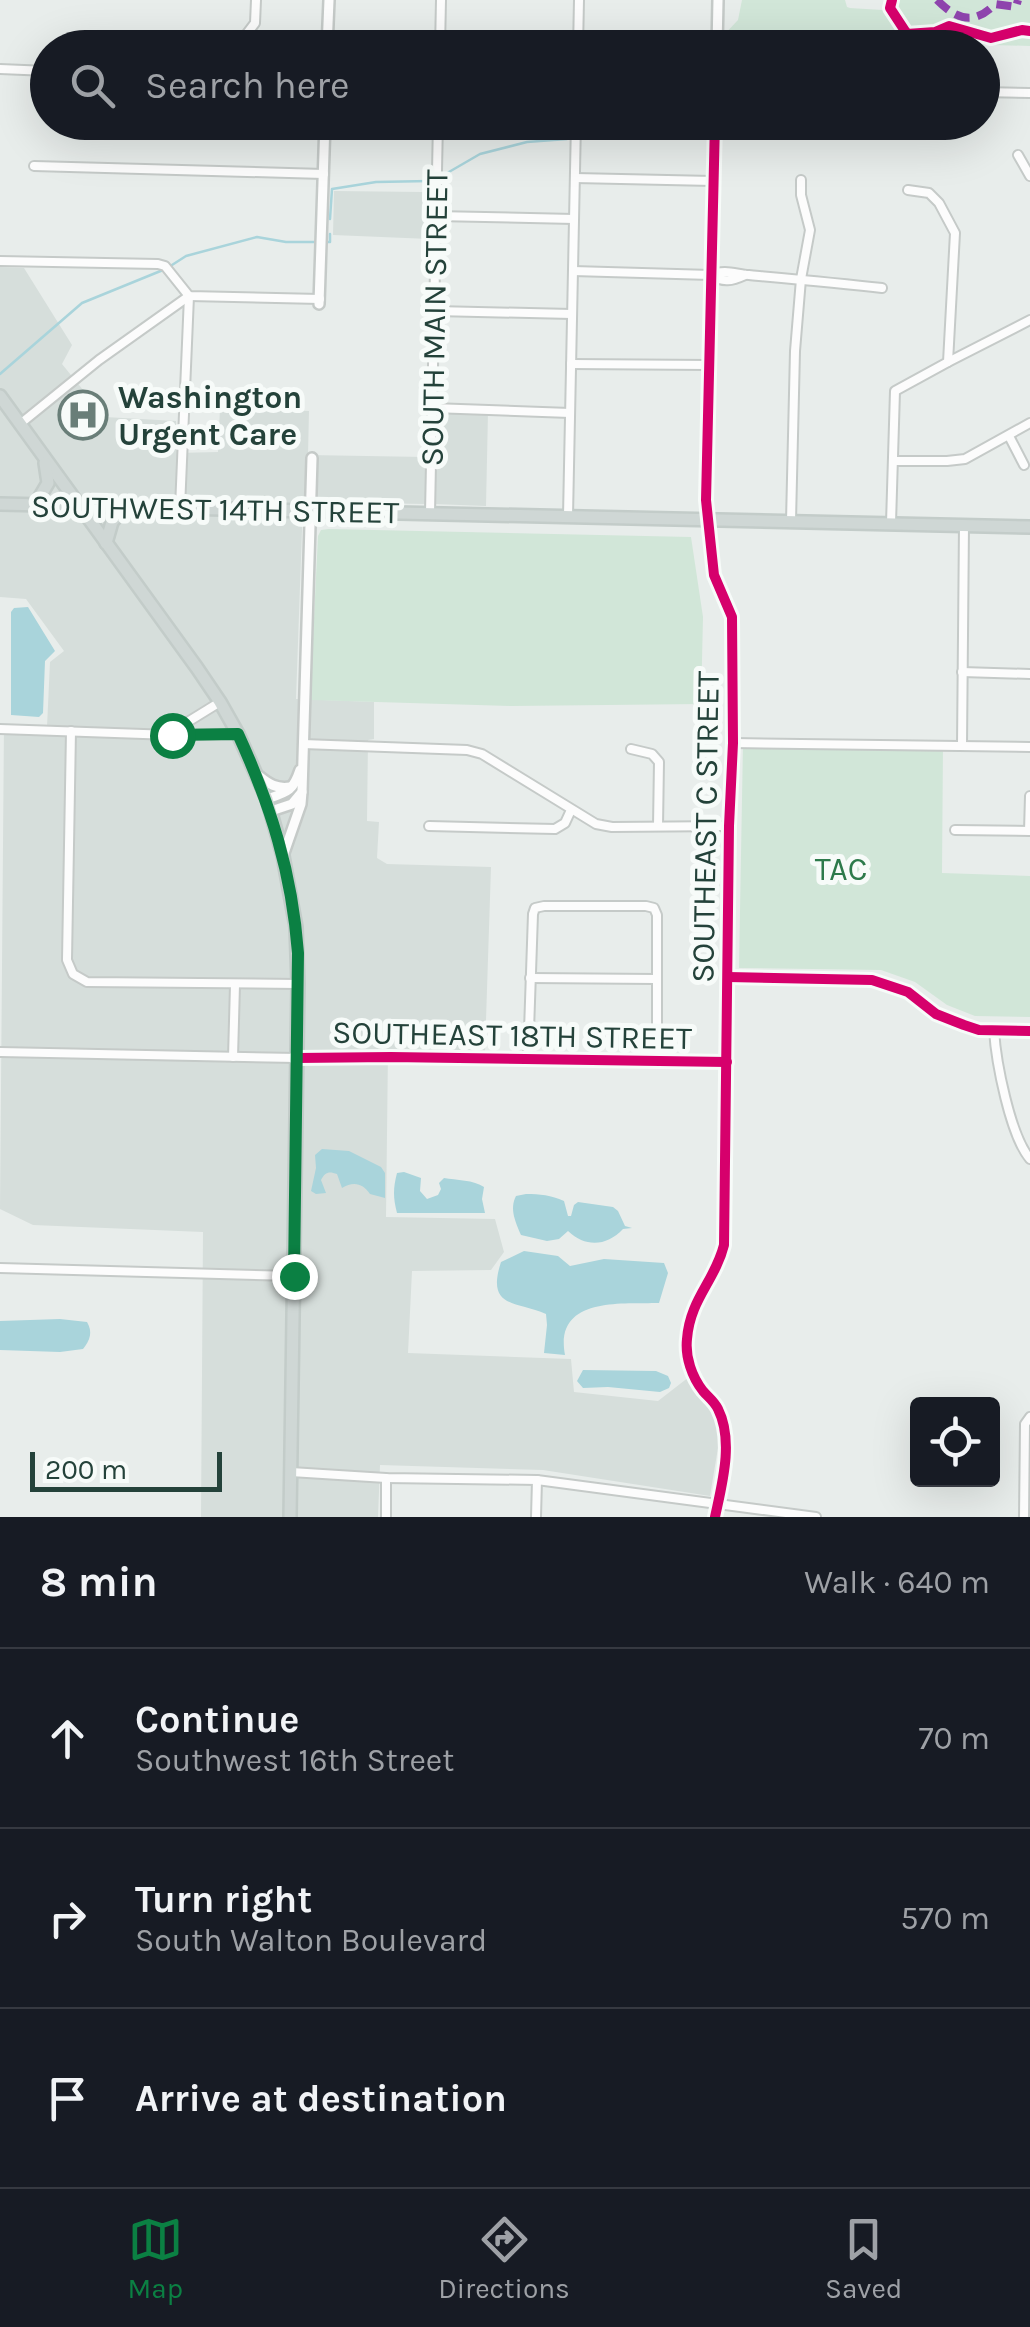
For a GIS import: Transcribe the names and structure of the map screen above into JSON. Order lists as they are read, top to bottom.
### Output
{
  "streets": {
    "main road": ["SOUTHWEST 14TH STREET"],
    "street": ["SOUTH MAIN STREET", "SOUTHEAST C STREET", "SOUTHEAST 18TH STREET"]
  },
  "crossings": [
    ["SOUTH MAIN STREET", "SOUTHWEST 14TH STREET"],
    ["SOUTHWEST 14TH STREET", "SOUTHEAST C STREET"],
    ["SOUTHEAST C STREET", "SOUTHEAST 18TH STREET"]
  ],
  "parks": ["TAC"],
  "places": {
    "hospital": ["Washington Urgent Care"]
  },
  "scale_bar": "200 m",
  "page": {
    "search": "Search here",
    "scale": "200 m",
    "heading": ["8 min", "Walk · 640 m"],
    "list": [
      ["Continue", "Southwest 16th Street", "70 m"],
      ["Turn right", "South Walton Boulevard", "570 m"],
      "Arrive at destination"
    ],
    "nav": ["Map", "Directions", "Saved"]
  }
}
